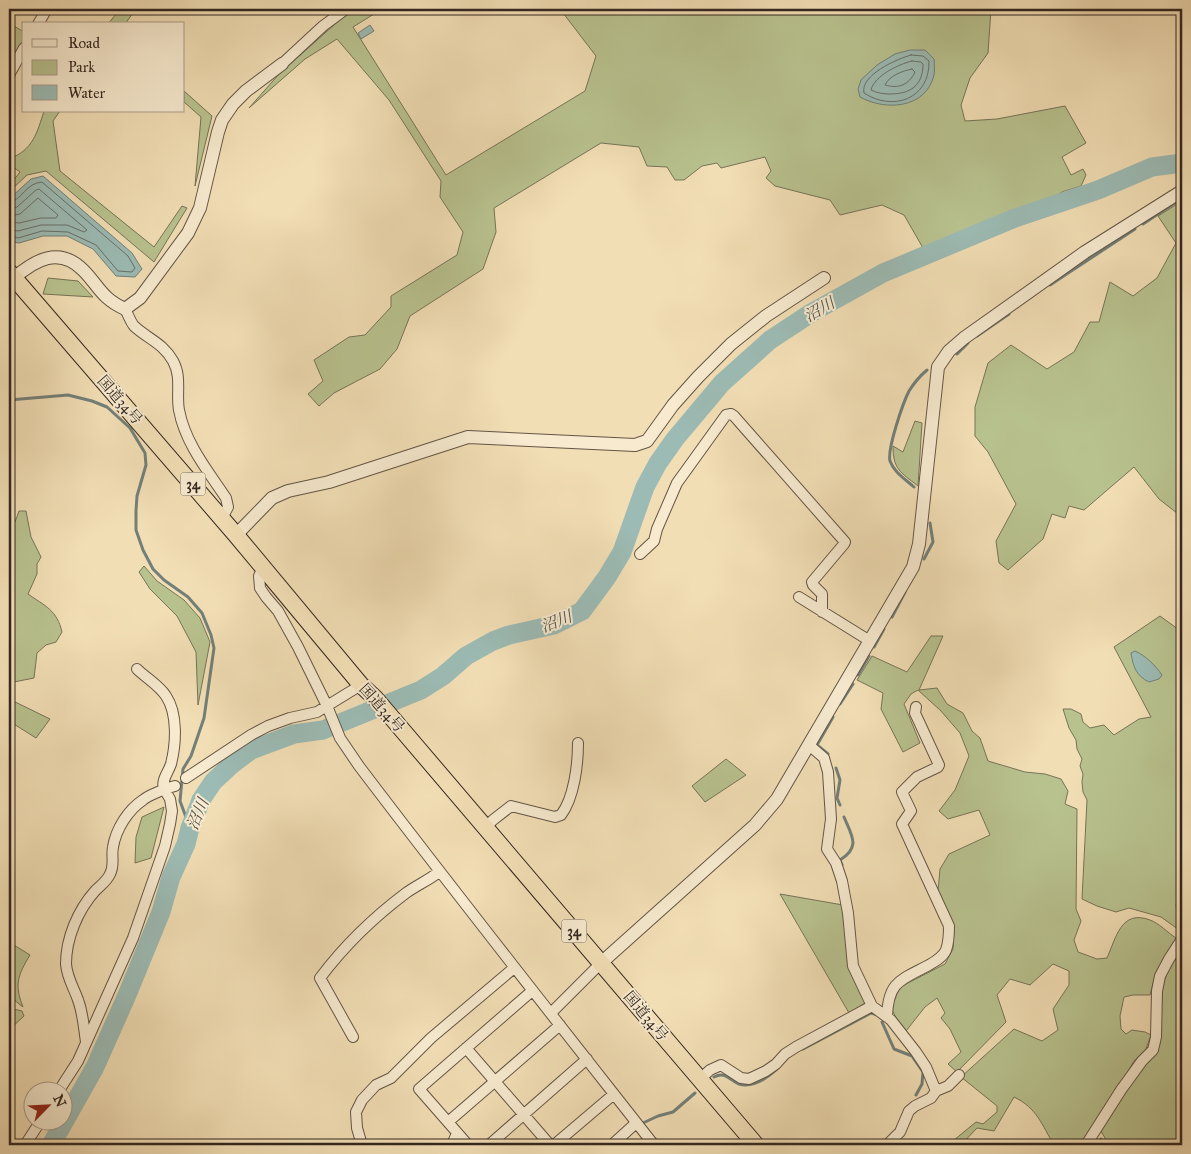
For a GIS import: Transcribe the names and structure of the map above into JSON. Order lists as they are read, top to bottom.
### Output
{
  "streets": {
    "highway": ["国道34号", "34"]
  },
  "water": ["沼川"],
  "legend": ["Road", "Park", "Water"],
  "north": "top right"
}
